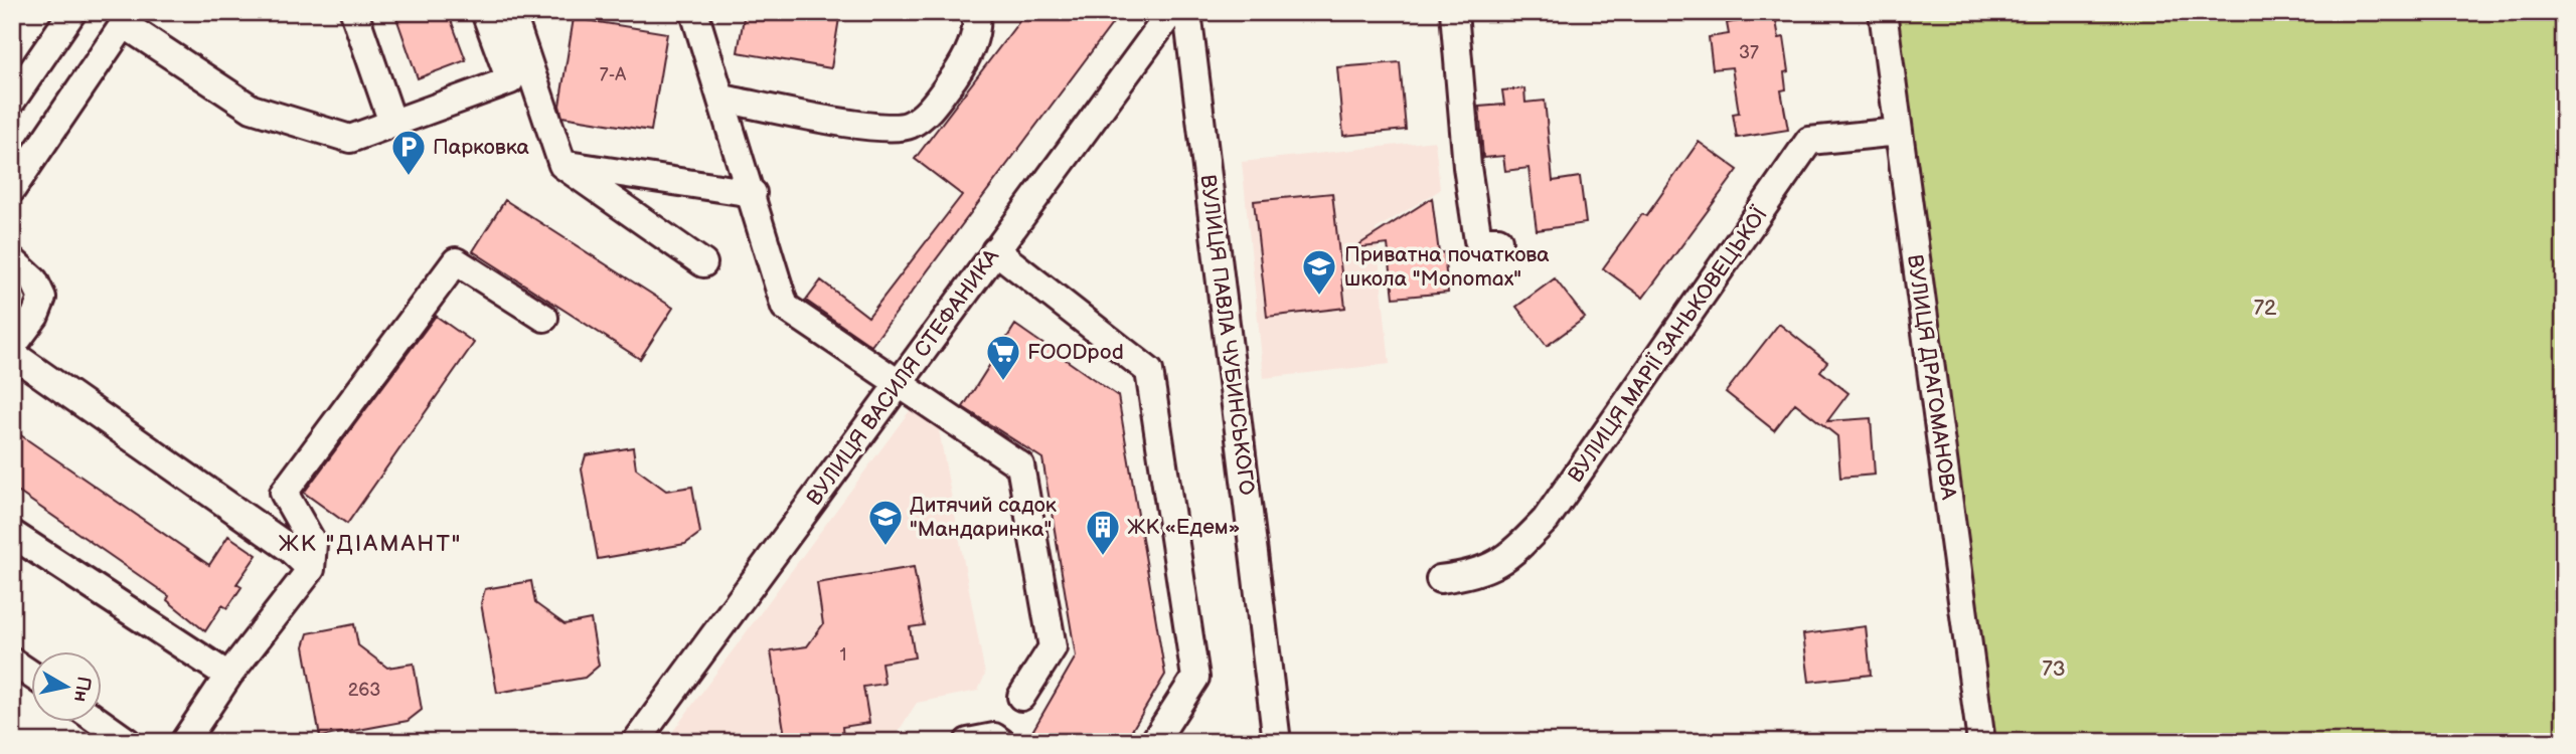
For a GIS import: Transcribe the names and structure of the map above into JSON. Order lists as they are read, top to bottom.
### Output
{
  "streets": {
    "street": [
      "ВУЛИЦЯ ПАВЛА ЧУБИНСЬКОГО",
      "ВУЛИЦЯ МАРІЇ ЗАНЬКОВЕЦЬКОЇ",
      "ВУЛИЦЯ ВАСИЛЯ СТЕФАНИКА",
      "ВУЛИЦЯ ДРАГОМАНОВА"
    ]
  },
  "crossings": [
    ["ВУЛИЦЯ МАРІЇ ЗАНЬКОВЕЦЬКОЇ", "ВУЛИЦЯ ДРАГОМАНОВА"]
  ],
  "districts": ["ЖК \"ДІАМАНТ\""],
  "parks": ["72", "73"],
  "places": {
    "parking": ["Парковка"],
    "school or university": ["Приватна початкова школа \"Monomax\"", "Дитячий садок \"Мандаринка\""],
    "supermarket": ["FOODpod"],
    "building": ["ЖК «Едем»"]
  },
  "house_numbers": [
    "37",
    "7-А",
    "1",
    "263"
  ],
  "north": "right"
}
